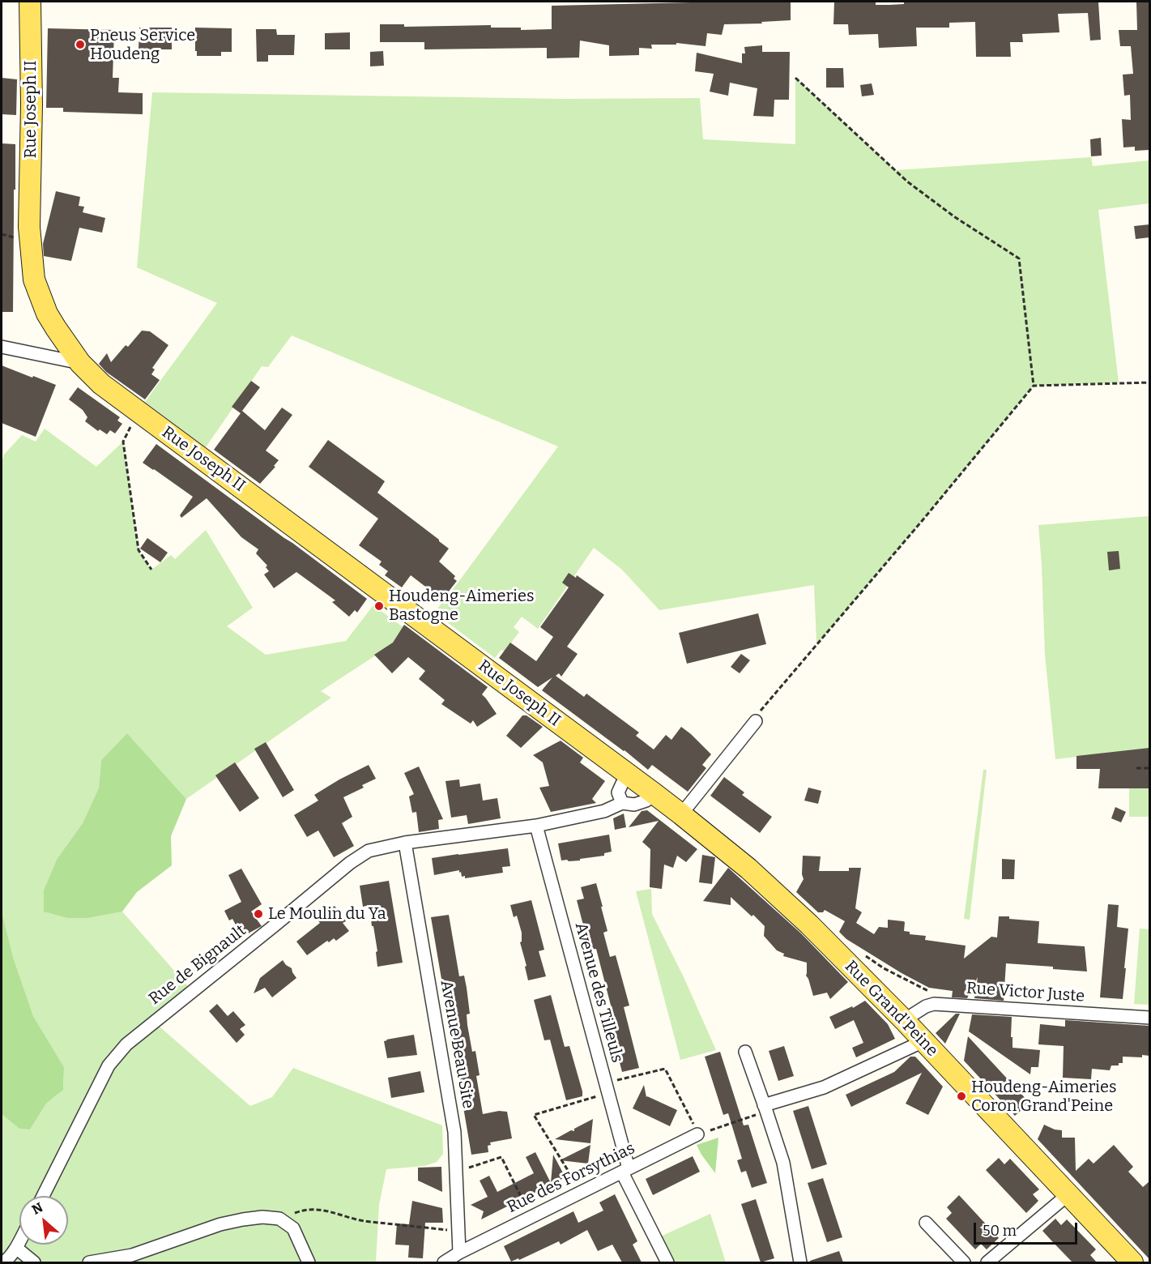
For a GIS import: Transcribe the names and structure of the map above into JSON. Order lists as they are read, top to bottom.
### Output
{
  "streets": {
    "main road": ["Rue Joseph II", "Rue Grand'Peine"],
    "street": [
      "Rue de Bignault",
      "Avenue des Tilleuls",
      "Rue Victor Juste",
      "Avenue Beau Site",
      "Rue des Forsythias"
    ]
  },
  "crossings": [
    ["Rue Joseph II", "Rue Grand'Peine"],
    ["Rue de Bignault", "Avenue des Tilleuls"],
    ["Rue de Bignault", "Rue Grand'Peine"],
    ["Rue de Bignault", "Avenue Beau Site"],
    ["Avenue des Tilleuls", "Rue des Forsythias"],
    ["Rue Victor Juste", "Rue Grand'Peine"],
    ["Avenue Beau Site", "Rue des Forsythias"]
  ],
  "places": [
    "Pneus Service Houdeng",
    "Houdeng-Aimeries Bastogne",
    "Le Moulin du Ya",
    "Houdeng-Aimeries Coron Grand'Peine"
  ],
  "scale_bar": "50 m",
  "north": "top left"
}
